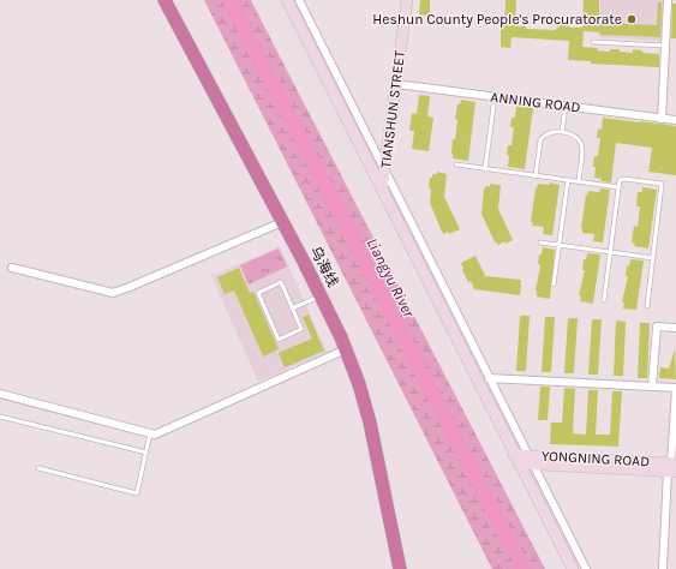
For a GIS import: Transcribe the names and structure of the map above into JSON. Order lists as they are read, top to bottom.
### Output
{
  "streets": {
    "highway": ["乌海线"],
    "main road": ["TIANSHUN STREET", "YONGNING ROAD"],
    "street": ["ANNING ROAD"]
  },
  "crossings": [
    ["ANNING ROAD", "TIANSHUN STREET"]
  ],
  "water": ["Liangyu River"],
  "places": ["Heshun County People's Procuratorate"]
}
